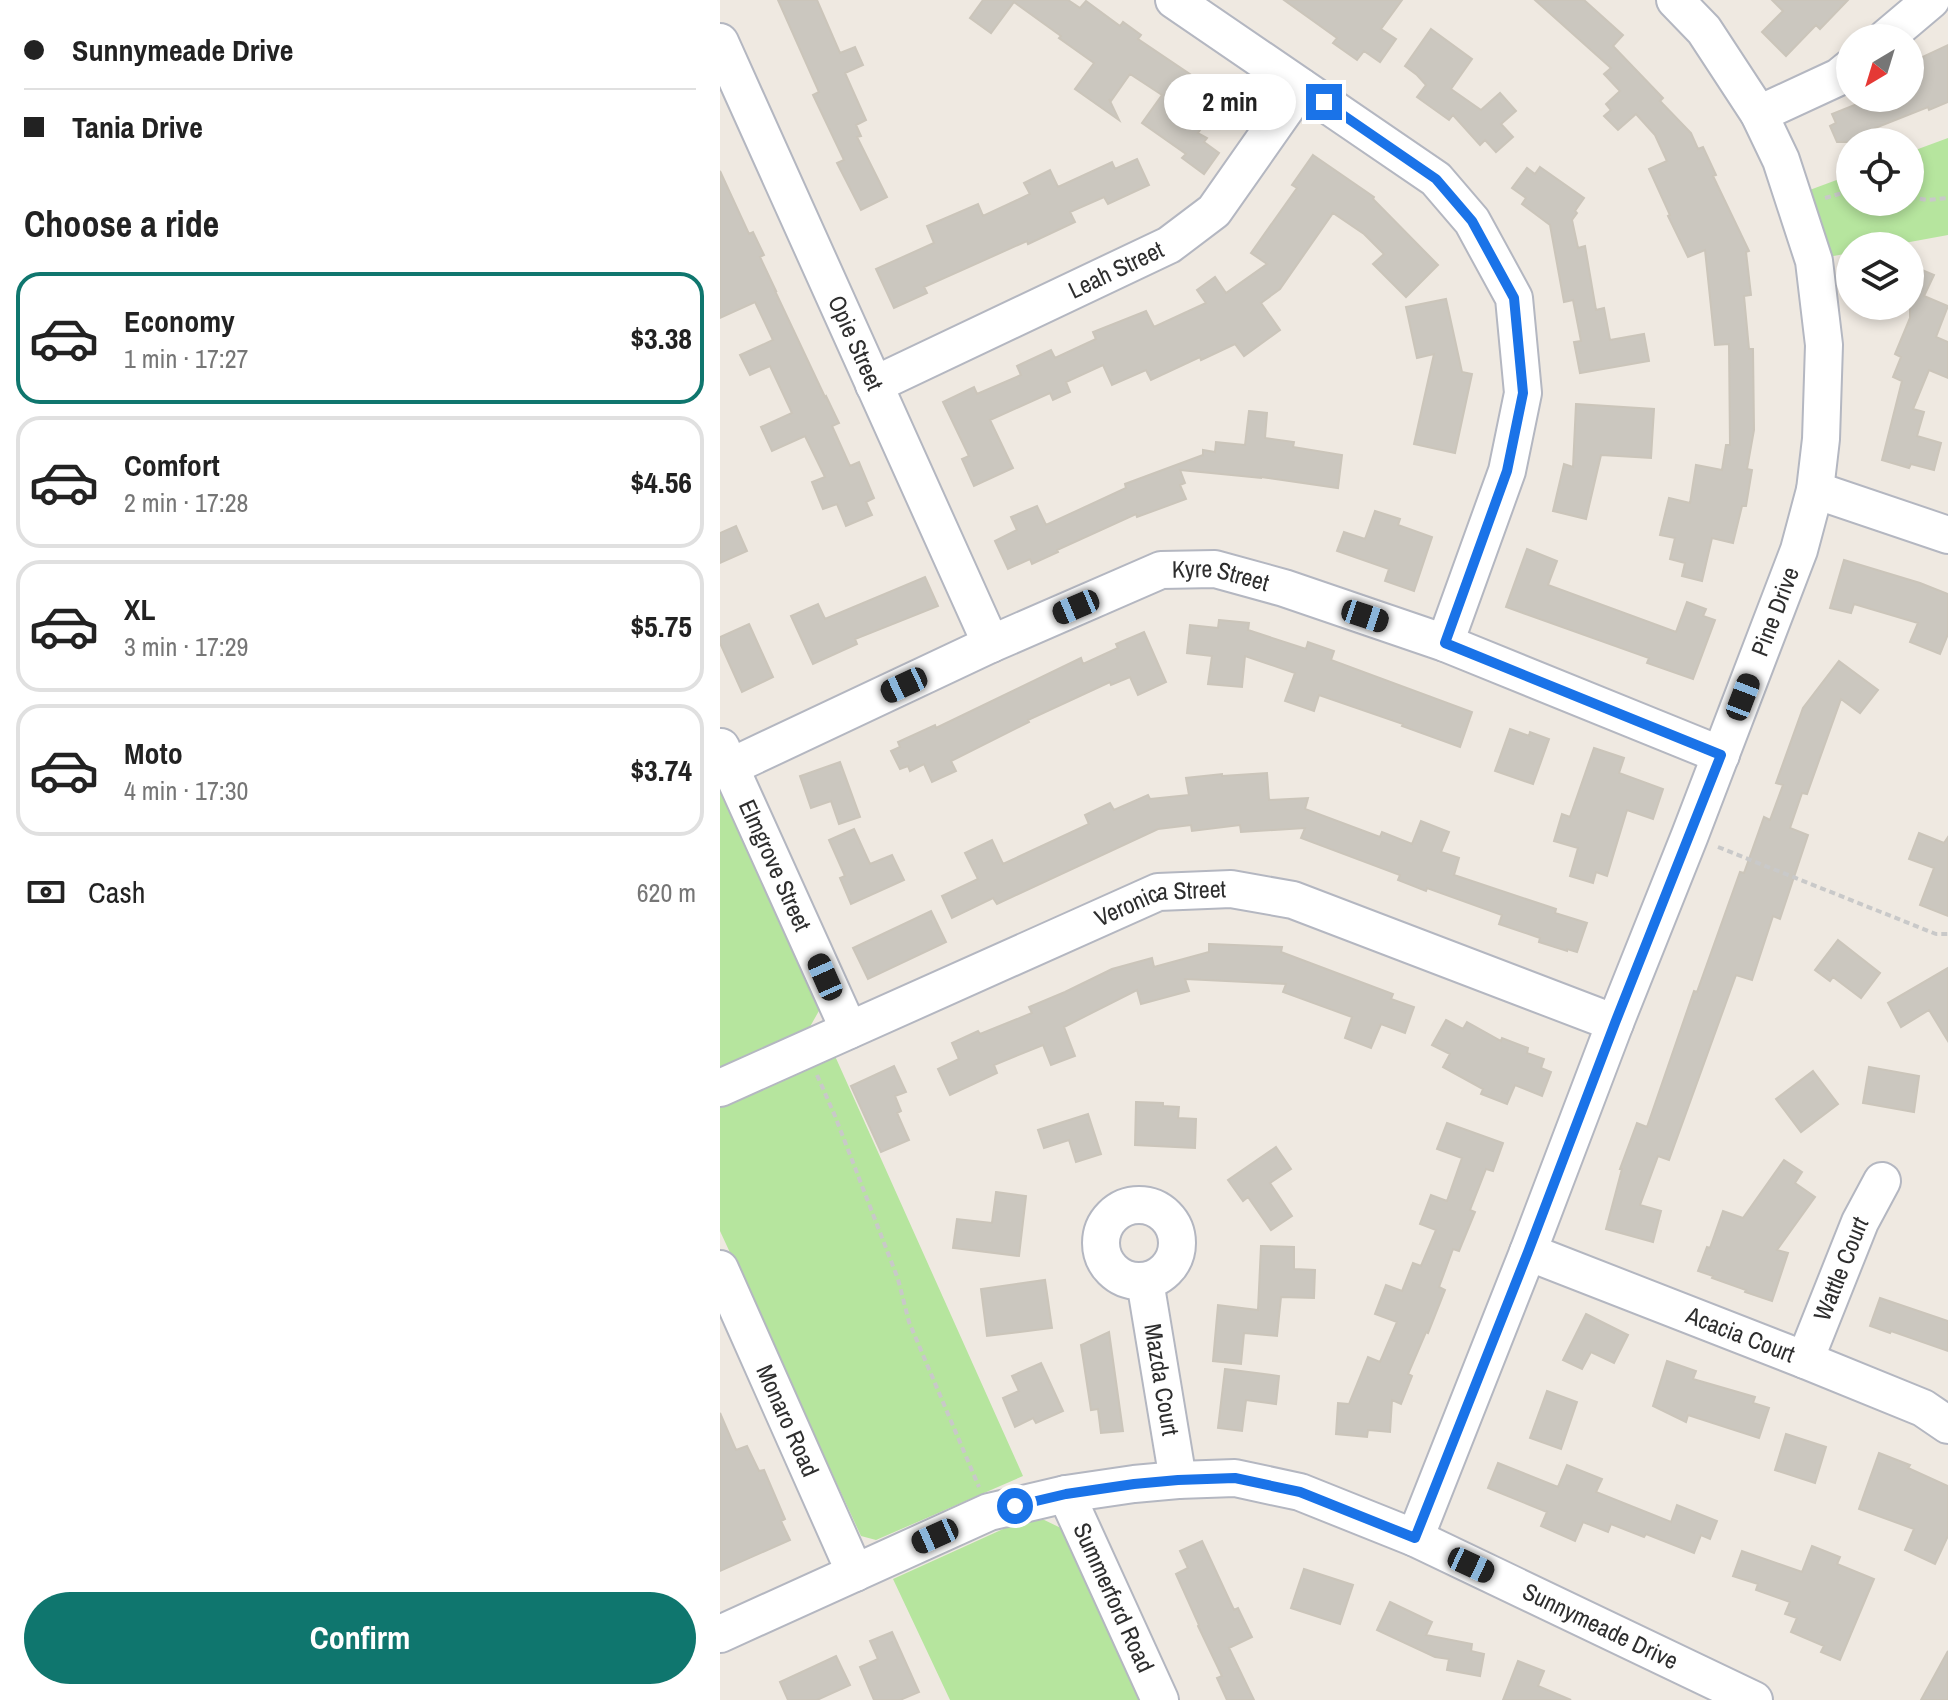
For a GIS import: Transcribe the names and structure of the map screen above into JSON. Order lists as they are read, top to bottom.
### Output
{
  "streets": {
    "street": [
      "Leah Street",
      "Opie Street",
      "Kyre Street",
      "Pine Drive",
      "Elmgrove Street",
      "Veronica Street",
      "Wattle Court",
      "Acacia Court",
      "Mazda Court",
      "Monaro Road",
      "Summerford Road",
      "Sunnymeade Drive"
    ]
  },
  "crossings": [
    ["Leah Street", "Opie Street"],
    ["Opie Street", "Kyre Street"],
    ["Kyre Street", "Pine Drive"],
    ["Kyre Street", "Elmgrove Street"],
    ["Pine Drive", "Veronica Street"],
    ["Pine Drive", "Acacia Court"],
    ["Pine Drive", "Sunnymeade Drive"],
    ["Elmgrove Street", "Veronica Street"],
    ["Wattle Court", "Acacia Court"],
    ["Mazda Court", "Sunnymeade Drive"],
    ["Monaro Road", "Sunnymeade Drive"],
    ["Summerford Road", "Sunnymeade Drive"]
  ],
  "north": "bottom left",
  "page": {
    "banner": ["Sunnymeade Drive", "Tania Drive"],
    "bubble": "2 min",
    "heading": "Choose a ride",
    "list": [
      {
        "name": "Economy",
        "note": "1 min · 17:27",
        "value": "$3.38"
      },
      {
        "name": "Comfort",
        "note": "2 min · 17:28",
        "value": "$4.56"
      },
      {
        "name": "XL",
        "note": "3 min · 17:29",
        "value": "$5.75"
      },
      {
        "name": "Moto",
        "note": "4 min · 17:30",
        "value": "$3.74"
      }
    ],
    "pay": ["Cash", "620 m"],
    "buttons": "Confirm"
  }
}
